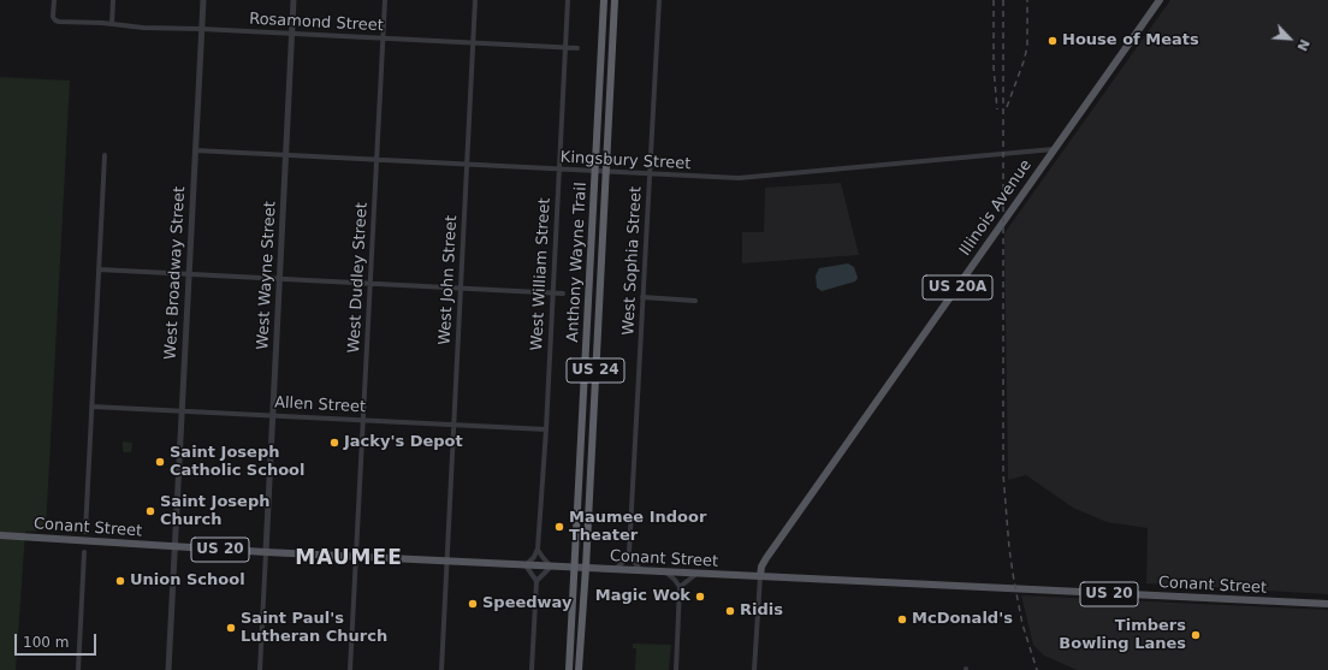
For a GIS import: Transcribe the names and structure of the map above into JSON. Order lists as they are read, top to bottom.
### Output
{
  "streets": {
    "highway": ["Anthony Wayne Trail", "US 24"],
    "main road": [
      "Illinois Avenue",
      "US 20A",
      "Conant Street",
      "US 20"
    ],
    "street": [
      "Rosamond Street",
      "Kingsbury Street",
      "West Sophia Street",
      "West Broadway Street",
      "West William Street",
      "West Wayne Street",
      "West Dudley Street",
      "West John Street",
      "Allen Street"
    ]
  },
  "crossings": [
    ["Rosamond Street", "West Broadway Street"],
    ["Rosamond Street", "West William Street"],
    ["Rosamond Street", "West Wayne Street"],
    ["Rosamond Street", "West Dudley Street"],
    ["Rosamond Street", "West John Street"],
    ["Kingsbury Street", "Illinois Avenue"],
    ["Kingsbury Street", "West Sophia Street"],
    ["Kingsbury Street", "Anthony Wayne Trail"],
    ["Kingsbury Street", "West Broadway Street"],
    ["Kingsbury Street", "West William Street"],
    ["Kingsbury Street", "West Wayne Street"],
    ["Kingsbury Street", "West Dudley Street"],
    ["Kingsbury Street", "West John Street"],
    ["Illinois Avenue", "Conant Street"],
    ["Anthony Wayne Trail", "Conant Street"],
    ["West Broadway Street", "Allen Street"],
    ["West Broadway Street", "Conant Street"],
    ["West William Street", "Allen Street"],
    ["West Wayne Street", "Allen Street"],
    ["West Wayne Street", "Conant Street"],
    ["West Dudley Street", "Allen Street"],
    ["West Dudley Street", "Conant Street"],
    ["West John Street", "Allen Street"],
    ["West John Street", "Conant Street"]
  ],
  "districts": ["MAUMEE"],
  "places": [
    "House of Meats",
    "Jacky's Depot",
    "Saint Joseph Catholic School",
    "Saint Joseph Church",
    "Maumee Indoor Theater",
    "Union School",
    "Magic Wok",
    "Speedway",
    "Ridis",
    "McDonald's",
    "Saint Paul's Lutheran Church",
    "Timbers Bowling Lanes"
  ],
  "scale_bar": "100 m",
  "north": "bottom right"
}
